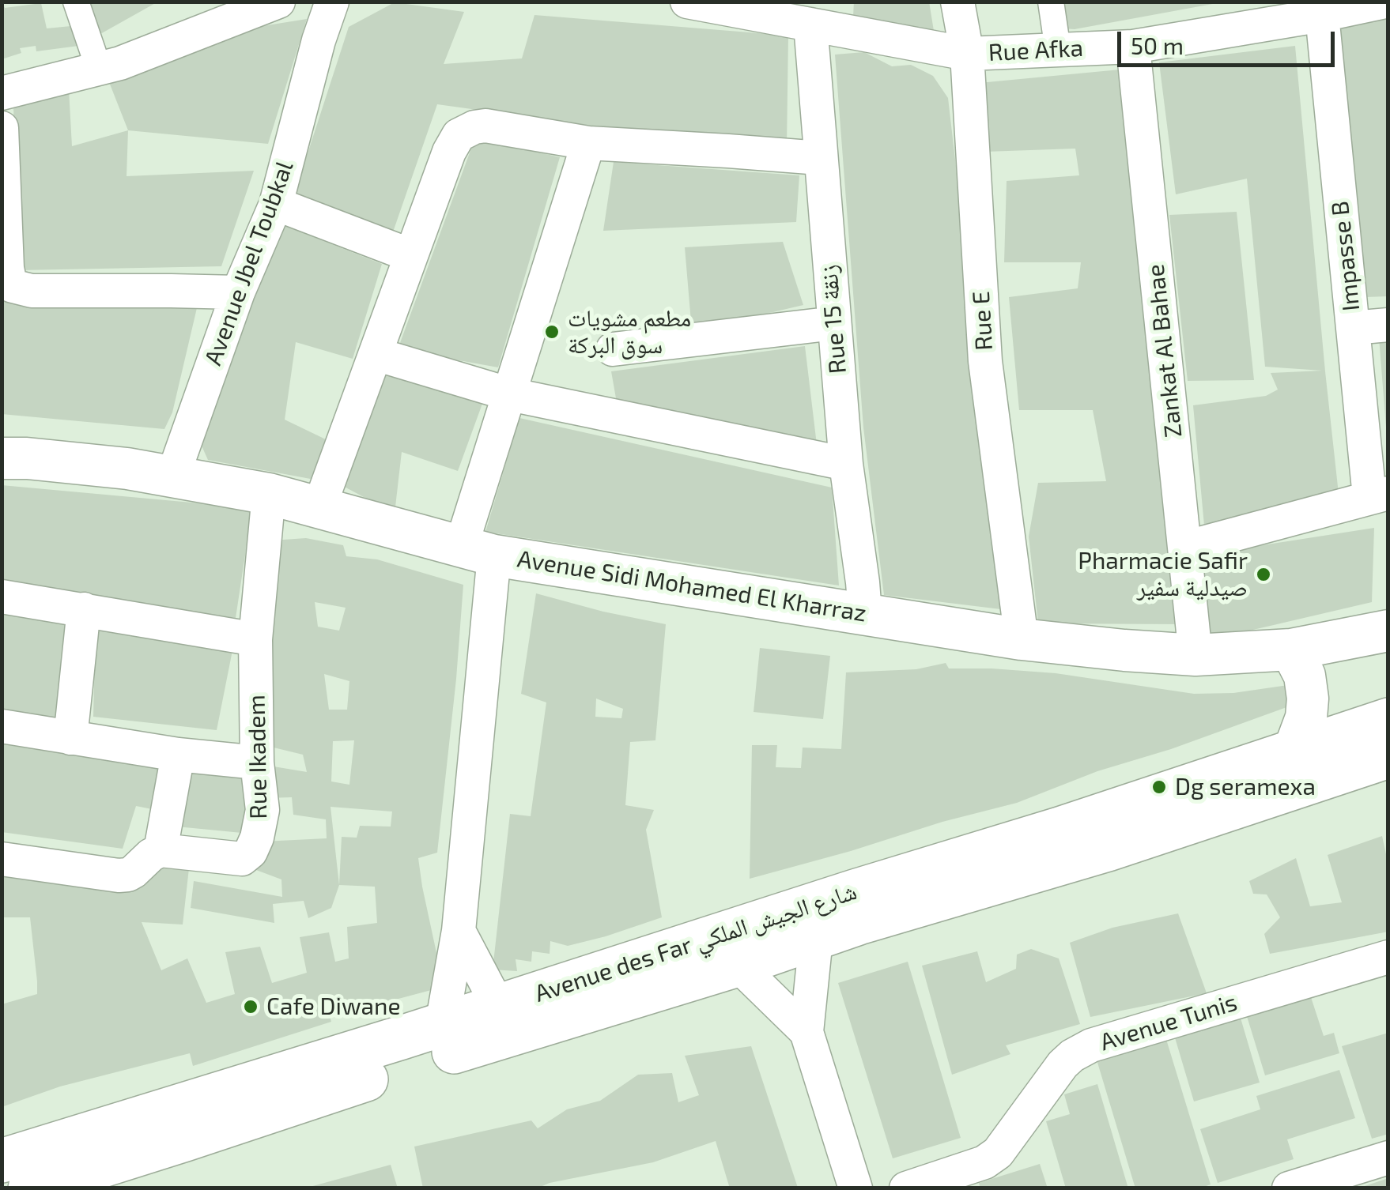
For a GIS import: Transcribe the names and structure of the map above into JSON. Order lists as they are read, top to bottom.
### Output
{
  "streets": {
    "main road": ["Avenue des Far شارع الجيش الملكي"],
    "street": [
      "Rue Afka",
      "Impasse B",
      "Avenue Jbel Toubkal",
      "Rue 15 زنقة",
      "Rue E",
      "Zankat Al Bahae",
      "Avenue Sidi Mohamed El Kharraz",
      "Rue Ikadem",
      "Avenue Tunis"
    ]
  },
  "crossings": [
    ["Rue Afka", "Impasse B"],
    ["Rue Afka", "Rue 15 زنقة"],
    ["Rue Afka", "Rue E"],
    ["Rue Afka", "Zankat Al Bahae"],
    ["Avenue Jbel Toubkal", "Avenue Sidi Mohamed El Kharraz"],
    ["Rue 15 زنقة", "Avenue Sidi Mohamed El Kharraz"],
    ["Rue E", "Avenue Sidi Mohamed El Kharraz"],
    ["Zankat Al Bahae", "Avenue Sidi Mohamed El Kharraz"],
    ["Avenue Sidi Mohamed El Kharraz", "Rue Ikadem"]
  ],
  "places": [
    "مطعم مشويات سوق البركة",
    "Pharmacie Safir صيدلية سفير",
    "Dg seramexa",
    "Cafe Diwane"
  ],
  "scale_bar": "50 m"
}
